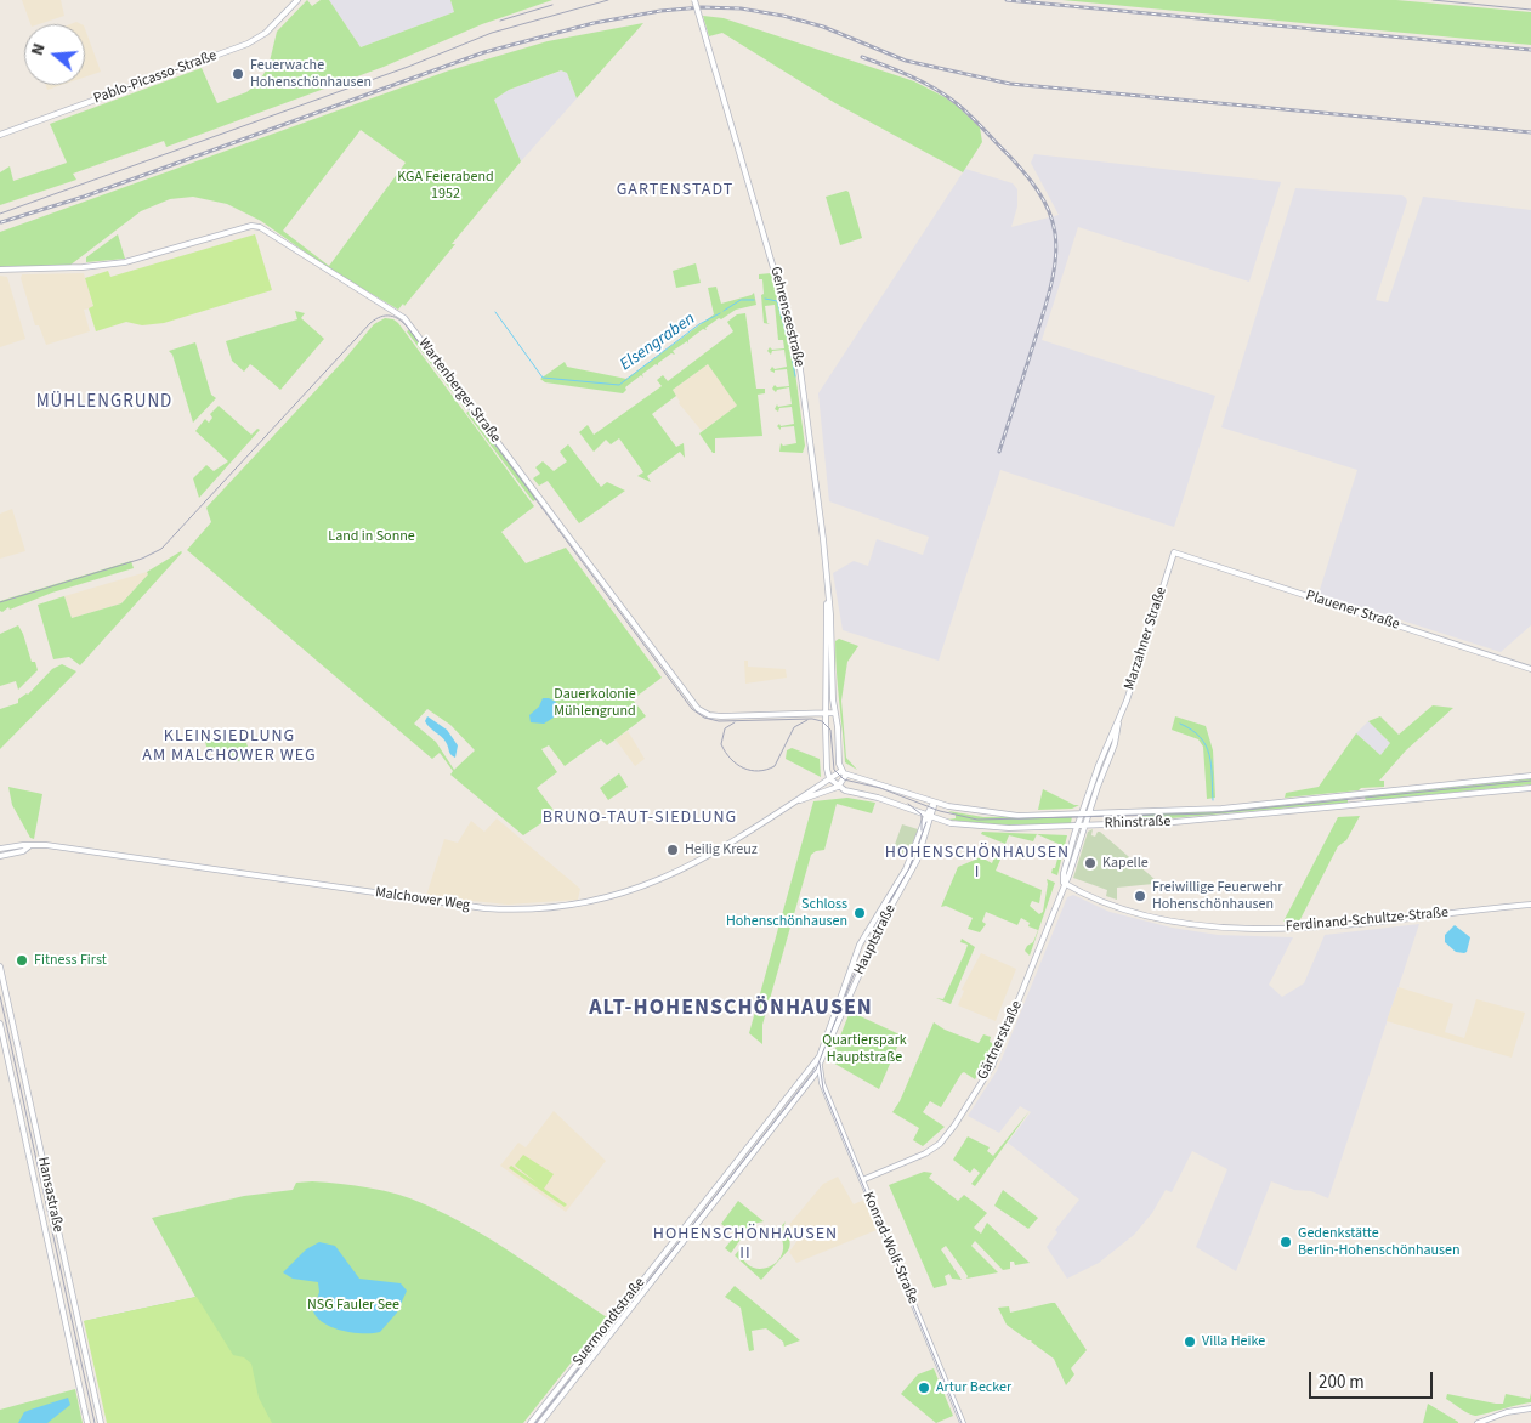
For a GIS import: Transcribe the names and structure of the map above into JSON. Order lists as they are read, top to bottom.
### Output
{
  "streets": {
    "main road": [
      "Pablo-Picasso-Straße",
      "Gehrenseestraße",
      "Wartenberger Straße",
      "Plauener Straße",
      "Marzahner Straße",
      "Rhinstraße",
      "Malchower Weg",
      "Ferdinand-Schultze-Straße",
      "Hauptstraße",
      "Gärtnerstraße",
      "Hansastraße",
      "Konrad-Wolf-Straße",
      "Suermondtstraße"
    ]
  },
  "crossings": [
    ["Gehrenseestraße", "Wartenberger Straße"],
    ["Plauener Straße", "Marzahner Straße"],
    ["Marzahner Straße", "Rhinstraße"],
    ["Marzahner Straße", "Gärtnerstraße"],
    ["Rhinstraße", "Hauptstraße"],
    ["Rhinstraße", "Gärtnerstraße"],
    ["Ferdinand-Schultze-Straße", "Gärtnerstraße"],
    ["Hauptstraße", "Konrad-Wolf-Straße"],
    ["Hauptstraße", "Suermondtstraße"],
    ["Gärtnerstraße", "Konrad-Wolf-Straße"]
  ],
  "districts": [
    "GARTENSTADT",
    "MÜHLENGRUND",
    "KLEINSIEDLUNG AM MALCHOWER WEG",
    "BRUNO-TAUT-SIEDLUNG",
    "HOHENSCHÖNHAUSEN I",
    "ALT-HOHENSCHÖNHAUSEN",
    "HOHENSCHÖNHAUSEN II"
  ],
  "water": ["Elsengraben"],
  "parks": [
    "KGA Feierabend 1952",
    "Land in Sonne",
    "Dauerkolonie Mühlengrund",
    "Quartierspark Hauptstraße",
    "NSG Fauler See"
  ],
  "places": [
    "Feuerwache Hohenschönhausen",
    "Heilig Kreuz",
    "Kapelle",
    "Freiwillige Feuerwehr Hohenschönhausen",
    "Schloss Hohenschönhausen",
    "Fitness First",
    "Gedenkstätte Berlin-Hohenschönhausen",
    "Villa Heike",
    "Artur Becker"
  ],
  "scale_bar": "200 m",
  "north": "left"
}
